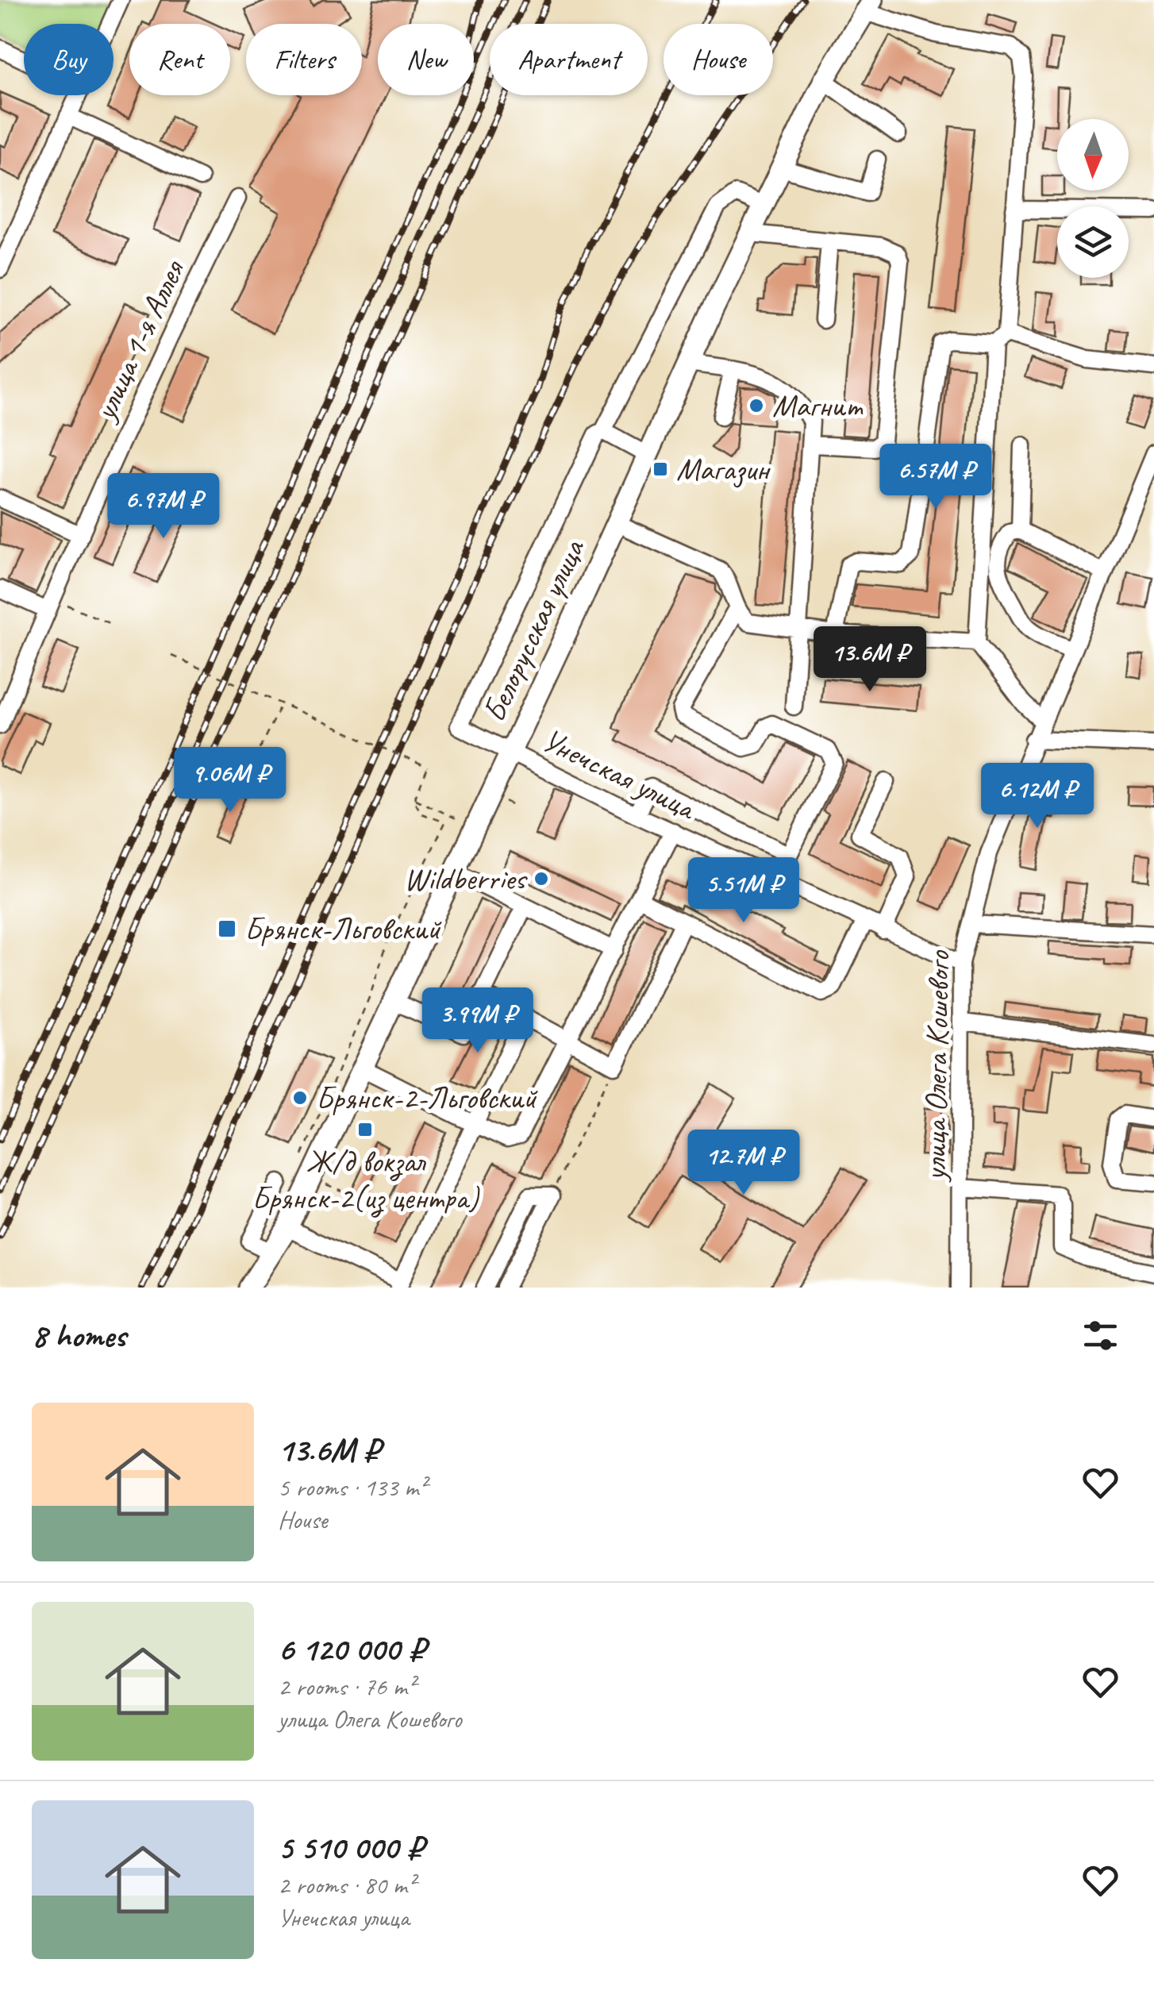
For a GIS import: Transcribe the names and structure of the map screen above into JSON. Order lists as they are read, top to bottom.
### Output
{
  "streets": {
    "main road": ["Белорусская улица"],
    "street": ["улица 1-я Аллея", "Унечская улица", "улица Олега Кошевого"]
  },
  "crossings": [
    ["Белорусская улица", "Унечская улица"],
    ["Унечская улица", "улица Олега Кошевого"]
  ],
  "places": {
    "other": ["Магнит", "Wildberries", "Брянск-2-Льговский"],
    "transit": ["Магазин", "Брянск-Льговский", "Ж/д вокзал Брянск-2(из центра)"]
  },
  "north": "bottom",
  "page": {
    "chip": [
      "Buy",
      "Rent",
      "Filters",
      "New",
      "Apartment",
      "House"
    ],
    "price": [
      "6.57M ₽",
      "6.97M ₽",
      "13.6M ₽",
      "9.06M ₽",
      "6.12M ₽",
      "5.51M ₽",
      "3.99M ₽",
      "12.7M ₽"
    ],
    "heading": "8 homes",
    "list": [
      {
        "name": "13.6M ₽",
        "note": "5 rooms · 133 m² · House"
      },
      {
        "name": "6 120 000 ₽",
        "note": "2 rooms · 76 m² · улица Олега Кошевого"
      },
      {
        "name": "5 510 000 ₽",
        "note": "2 rooms · 80 m² · Унечская улица"
      }
    ]
  }
}
